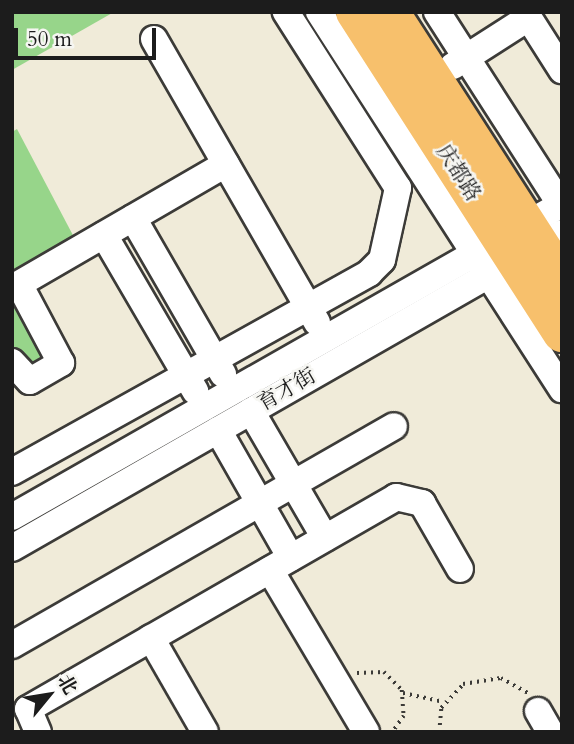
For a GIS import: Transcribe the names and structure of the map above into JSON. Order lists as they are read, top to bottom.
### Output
{
  "streets": {
    "highway": ["庆都路"],
    "street": ["育才街"]
  },
  "crossings": [
    ["庆都路", "育才街"]
  ],
  "scale_bar": "50 m",
  "north": "top right"
}
